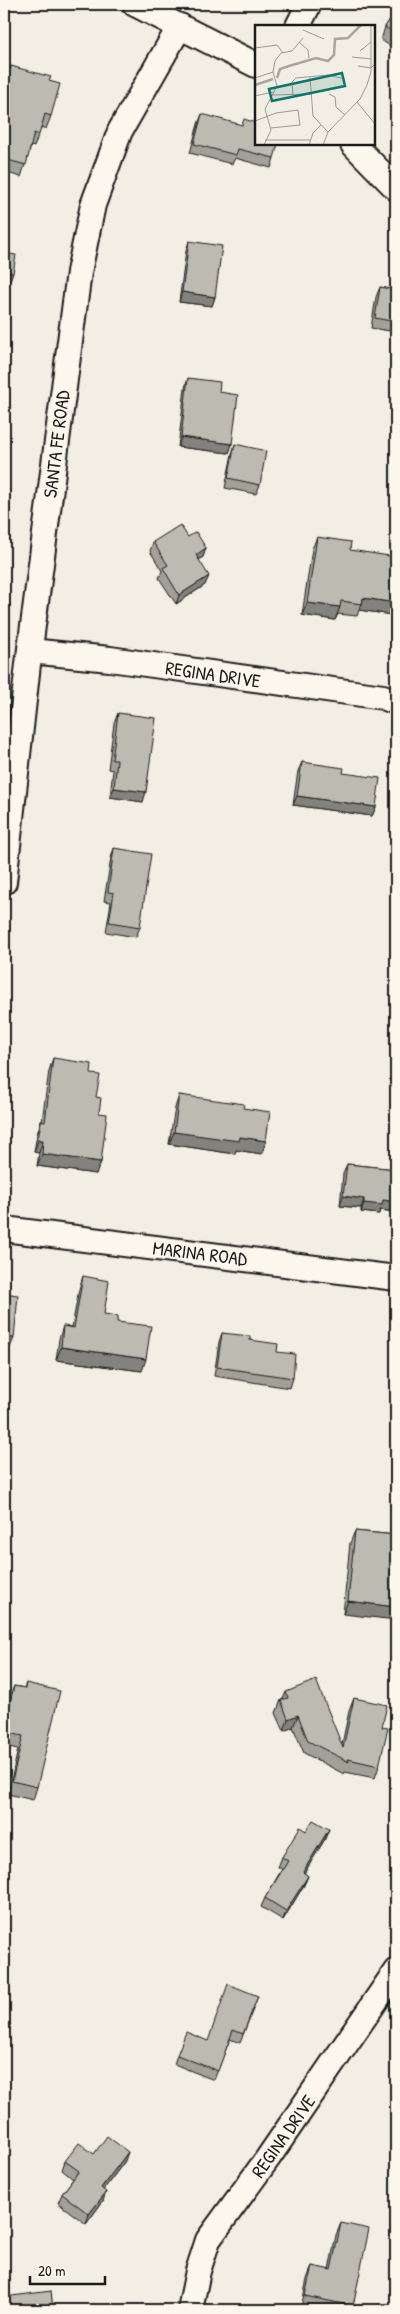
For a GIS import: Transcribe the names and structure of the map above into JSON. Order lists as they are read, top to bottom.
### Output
{
  "streets": {
    "street": ["SANTA FE ROAD", "REGINA DRIVE", "MARINA ROAD"]
  },
  "crossings": [
    ["SANTA FE ROAD", "REGINA DRIVE"]
  ],
  "scale_bar": "20 m"
}
